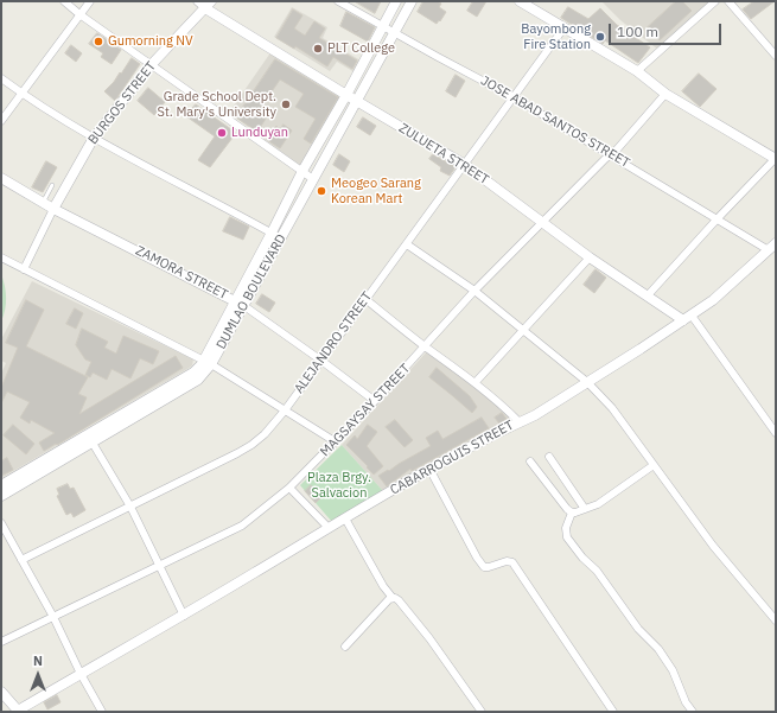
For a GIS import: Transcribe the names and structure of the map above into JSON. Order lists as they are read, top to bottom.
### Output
{
  "streets": {
    "street": [
      "BURGOS STREET",
      "JOSE ABAD SANTOS STREET",
      "ZULUETA STREET",
      "ZAMORA STREET",
      "DUMLAO BOULEVARD",
      "ALEJANDRO STREET",
      "MAGSAYSAY STREET",
      "CABARROGUIS STREET"
    ]
  },
  "crossings": [
    ["BURGOS STREET", "ZULUETA STREET"],
    ["BURGOS STREET", "ZAMORA STREET"],
    ["JOSE ABAD SANTOS STREET", "DUMLAO BOULEVARD"],
    ["JOSE ABAD SANTOS STREET", "ALEJANDRO STREET"],
    ["JOSE ABAD SANTOS STREET", "MAGSAYSAY STREET"],
    ["JOSE ABAD SANTOS STREET", "CABARROGUIS STREET"],
    ["ZULUETA STREET", "DUMLAO BOULEVARD"],
    ["ZULUETA STREET", "ALEJANDRO STREET"],
    ["ZULUETA STREET", "MAGSAYSAY STREET"],
    ["ZULUETA STREET", "CABARROGUIS STREET"],
    ["ZAMORA STREET", "DUMLAO BOULEVARD"],
    ["ZAMORA STREET", "ALEJANDRO STREET"],
    ["ZAMORA STREET", "MAGSAYSAY STREET"]
  ],
  "parks": ["Plaza Brgy. Salvacion"],
  "places": [
    "Bayombong Fire Station",
    "Gumorning NV",
    "PLT College",
    "Grade School Dept. St. Mary's University",
    "Lunduyan",
    "Meogeo Sarang Korean Mart"
  ],
  "scale_bar": "100 m",
  "north": "top"
}
